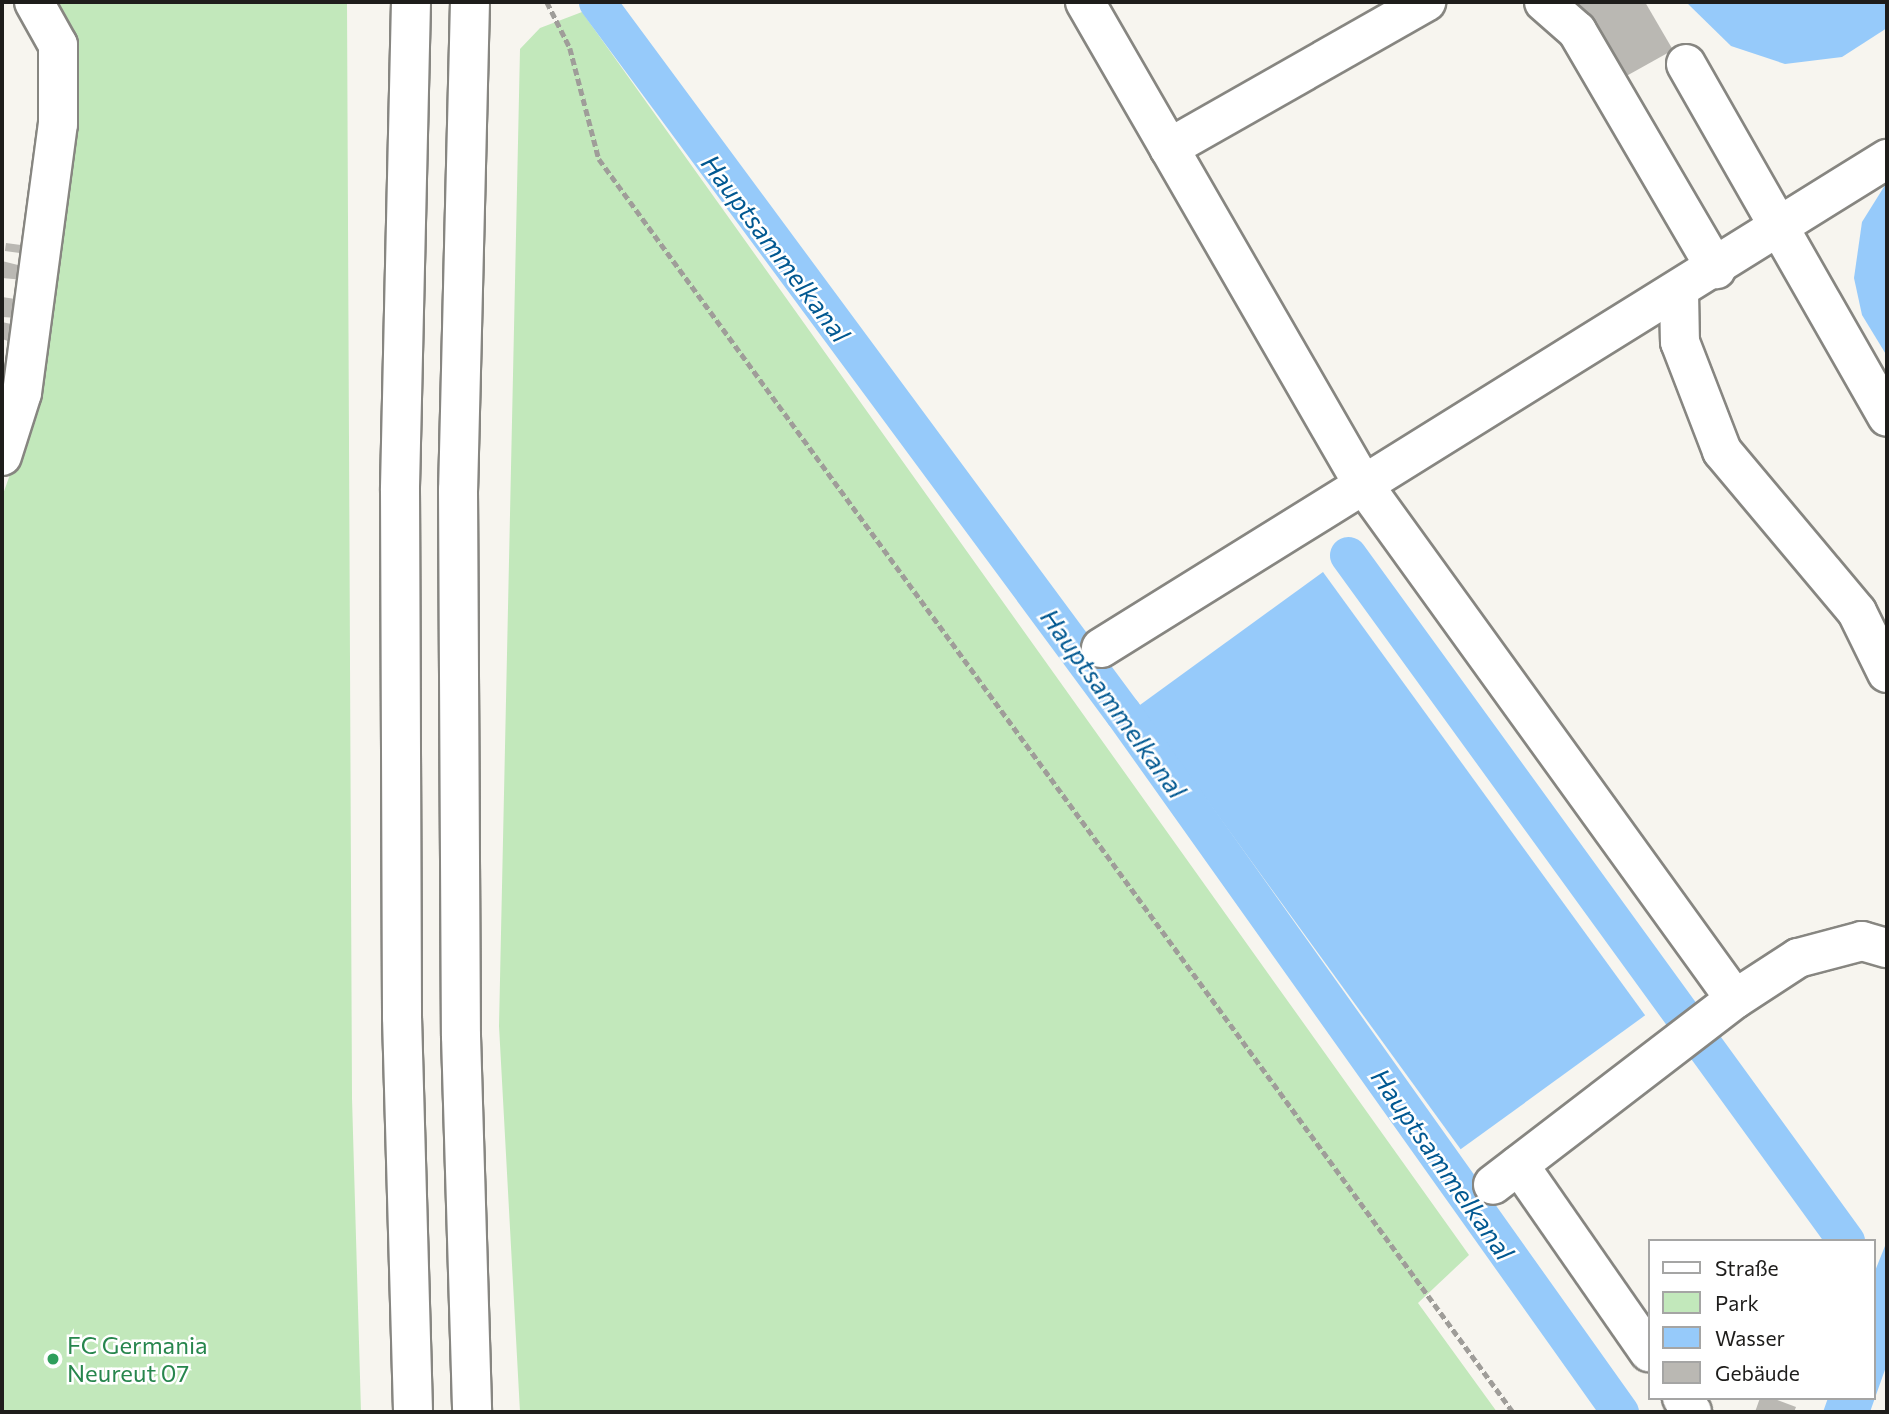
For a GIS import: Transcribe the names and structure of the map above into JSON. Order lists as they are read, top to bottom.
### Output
{
  "water": ["Hauptsammelkanal"],
  "places": ["FC Germania Neureut 07"],
  "legend": [
    "Straße",
    "Park",
    "Wasser",
    "Gebäude"
  ]
}
